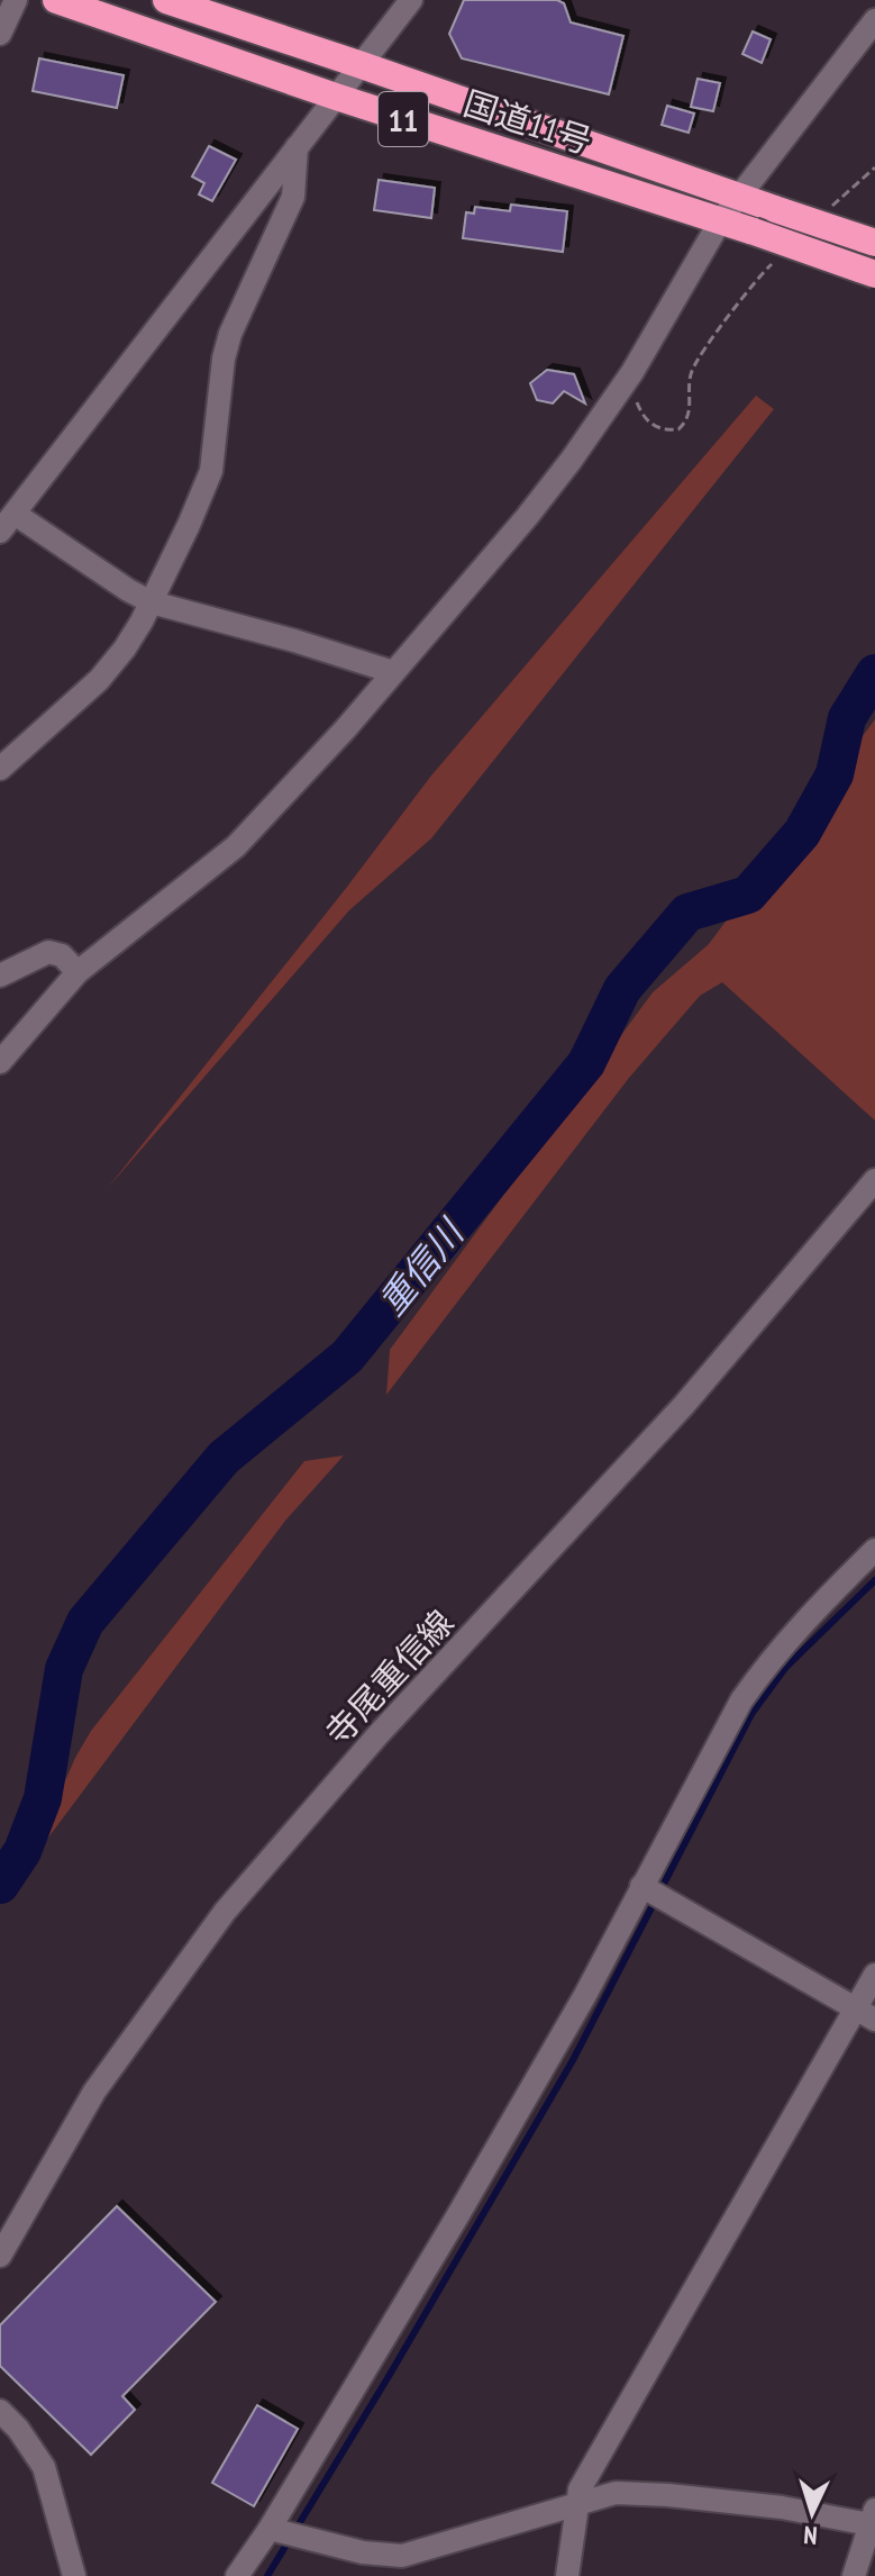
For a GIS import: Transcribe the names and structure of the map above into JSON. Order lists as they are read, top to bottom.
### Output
{
  "streets": {
    "highway": ["11", "国道11号"],
    "street": ["寺尾重信線"]
  },
  "water": ["重信川"],
  "north": "bottom"
}
